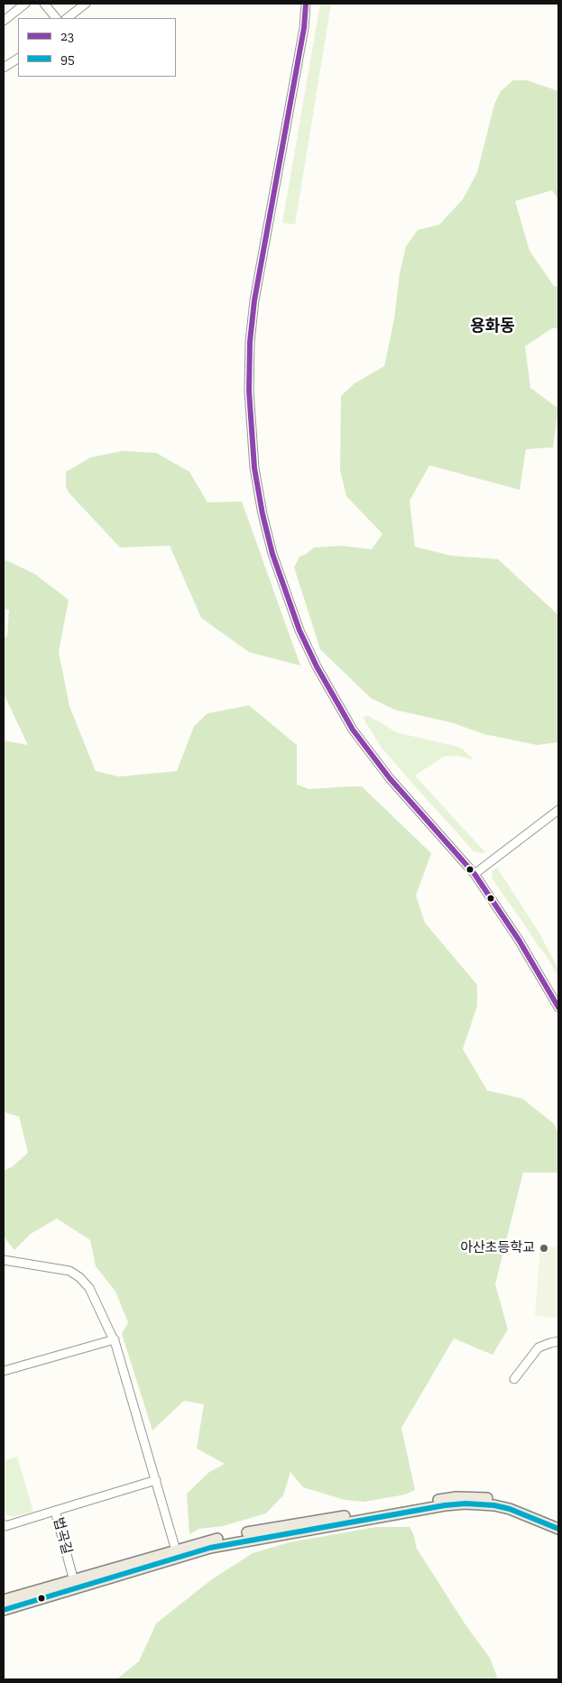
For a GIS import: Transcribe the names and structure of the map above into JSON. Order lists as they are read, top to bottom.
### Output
{
  "streets": {
    "street": ["법곡길"]
  },
  "districts": ["용화동"],
  "places": ["아산초등학교"],
  "lines": ["transit line 23", "transit line 95"],
  "legend": ["23", "95"]
}
